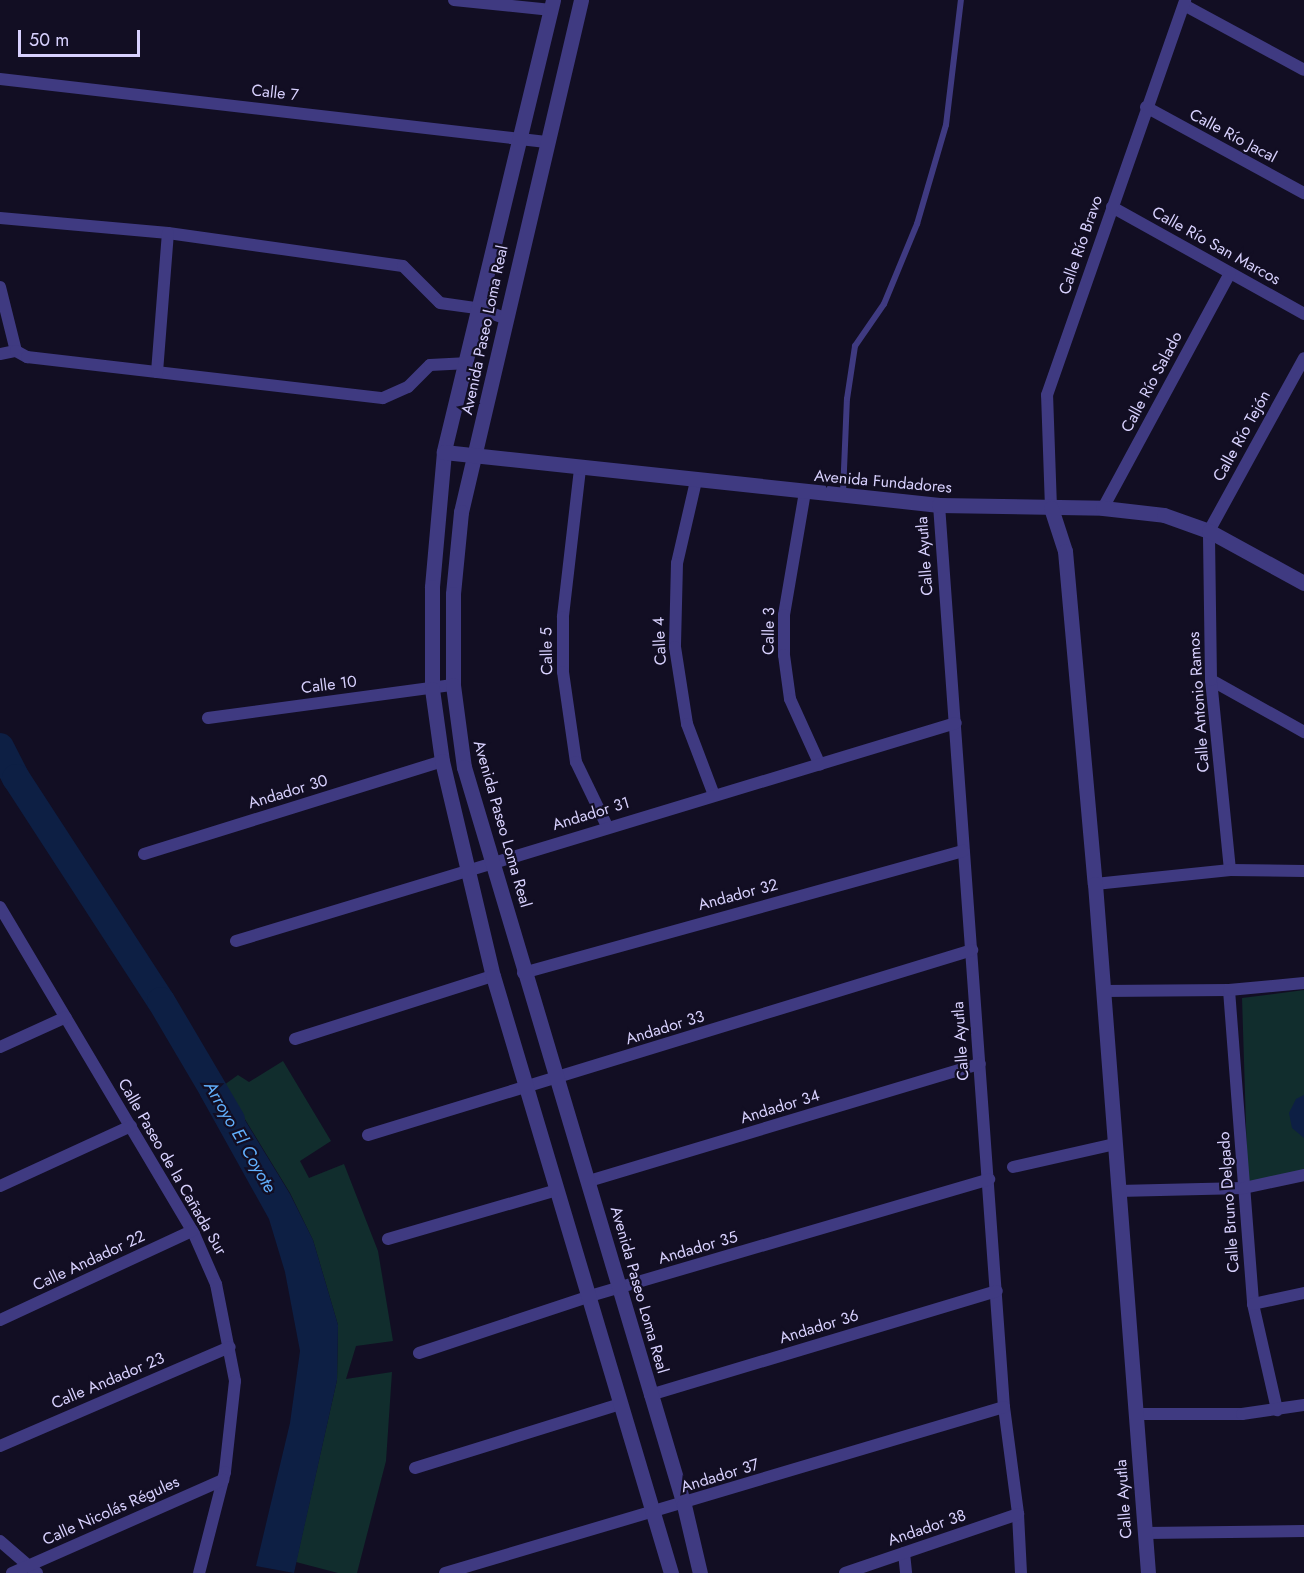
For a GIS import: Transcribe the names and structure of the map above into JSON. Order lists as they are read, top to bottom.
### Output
{
  "streets": {
    "street": [
      "Calle 7",
      "Calle Río Jacal",
      "Calle Río Bravo",
      "Calle Río San Marcos",
      "Avenida Paseo Loma Real",
      "Calle Río Salado",
      "Calle Río Tejón",
      "Avenida Fundadores",
      "Calle Ayutla",
      "Calle 3",
      "Calle 4",
      "Calle 5",
      "Calle 10",
      "Calle Antonio Ramos",
      "Andador 30",
      "Andador 31",
      "Andador 32",
      "Andador 33",
      "Andador 34",
      "Calle Paseo de la Cañada Sur",
      "Calle Bruno Delgado",
      "Andador 35",
      "Calle Andador 22",
      "Andador 36",
      "Calle Andador 23",
      "Andador 37",
      "Calle Nicolás Régules",
      "Andador 38"
    ]
  },
  "crossings": [
    ["Calle 7", "Avenida Paseo Loma Real"],
    ["Calle Río Jacal", "Calle Río Bravo"],
    ["Calle Río Bravo", "Calle Río San Marcos"],
    ["Calle Río Bravo", "Avenida Fundadores"],
    ["Calle Río Bravo", "Calle Ayutla"],
    ["Calle Río San Marcos", "Calle Río Salado"],
    ["Avenida Paseo Loma Real", "Avenida Fundadores"],
    ["Avenida Paseo Loma Real", "Calle 10"],
    ["Avenida Paseo Loma Real", "Andador 30"],
    ["Avenida Paseo Loma Real", "Andador 31"],
    ["Avenida Paseo Loma Real", "Andador 32"],
    ["Avenida Paseo Loma Real", "Andador 33"],
    ["Avenida Paseo Loma Real", "Andador 34"],
    ["Avenida Paseo Loma Real", "Andador 35"],
    ["Avenida Paseo Loma Real", "Andador 36"],
    ["Avenida Paseo Loma Real", "Andador 37"],
    ["Calle Río Salado", "Avenida Fundadores"],
    ["Calle Río Tejón", "Avenida Fundadores"],
    ["Calle Río Tejón", "Calle Antonio Ramos"],
    ["Avenida Fundadores", "Calle Ayutla"],
    ["Avenida Fundadores", "Calle 3"],
    ["Avenida Fundadores", "Calle 4"],
    ["Avenida Fundadores", "Calle 5"],
    ["Avenida Fundadores", "Calle Antonio Ramos"],
    ["Calle Ayutla", "Andador 31"],
    ["Calle Ayutla", "Andador 32"],
    ["Calle Ayutla", "Andador 33"],
    ["Calle Ayutla", "Andador 34"],
    ["Calle Ayutla", "Andador 35"],
    ["Calle Ayutla", "Andador 36"],
    ["Calle Ayutla", "Andador 37"],
    ["Calle Ayutla", "Andador 38"],
    ["Calle 3", "Andador 31"],
    ["Calle 4", "Andador 31"],
    ["Calle 5", "Andador 31"],
    ["Calle Paseo de la Cañada Sur", "Calle Andador 22"],
    ["Calle Paseo de la Cañada Sur", "Calle Andador 23"],
    ["Calle Paseo de la Cañada Sur", "Calle Nicolás Régules"]
  ],
  "water": ["Arroyo El Coyote"],
  "scale_bar": "50 m"
}
